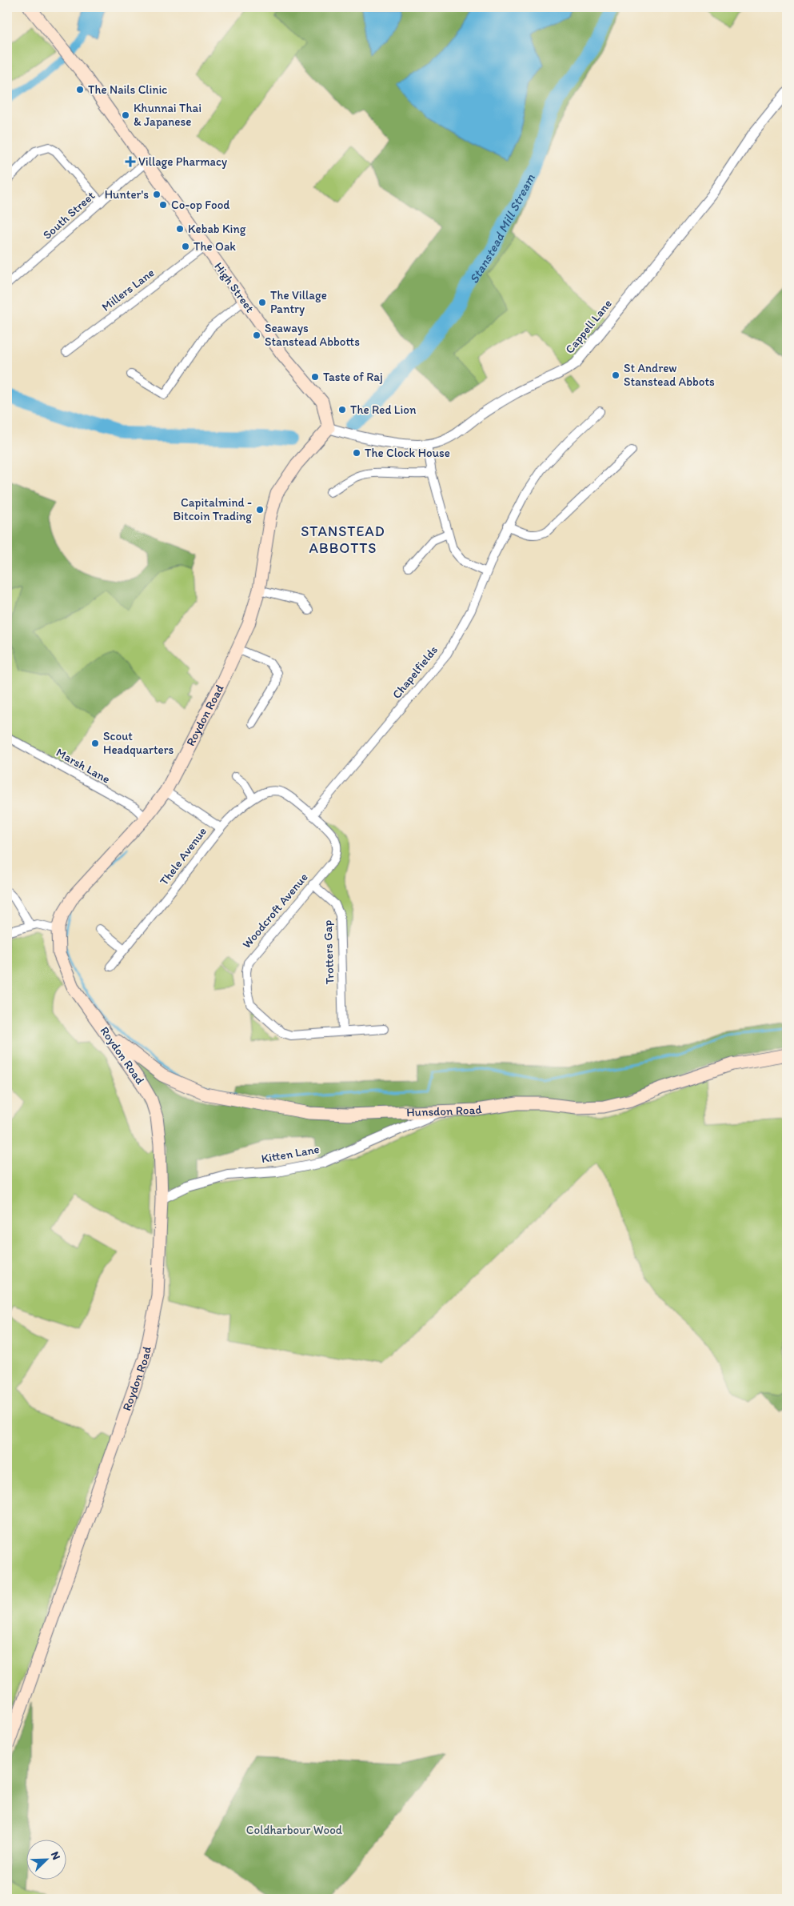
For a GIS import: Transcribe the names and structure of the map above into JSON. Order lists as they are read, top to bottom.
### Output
{
  "streets": {
    "main road": ["High Street", "Roydon Road", "Hunsdon Road"],
    "street": [
      "South Street",
      "Millers Lane",
      "Cappell Lane",
      "Chapelfields",
      "Marsh Lane",
      "Thele Avenue",
      "Woodcroft Avenue",
      "Trotters Gap",
      "Kitten Lane"
    ]
  },
  "crossings": [
    ["South Street", "High Street"],
    ["High Street", "Millers Lane"],
    ["High Street", "Cappell Lane"],
    ["High Street", "Roydon Road"],
    ["Cappell Lane", "Roydon Road"],
    ["Chapelfields", "Woodcroft Avenue"],
    ["Roydon Road", "Marsh Lane"],
    ["Roydon Road", "Thele Avenue"],
    ["Roydon Road", "Hunsdon Road"],
    ["Roydon Road", "Kitten Lane"],
    ["Thele Avenue", "Woodcroft Avenue"],
    ["Woodcroft Avenue", "Trotters Gap"],
    ["Hunsdon Road", "Kitten Lane"]
  ],
  "districts": ["STANSTEAD ABBOTTS"],
  "water": ["Stanstead Mill Stream"],
  "parks": ["Coldharbour Wood"],
  "places": {
    "other": [
      "The Nails Clinic",
      "Khunnai Thai & Japanese",
      "Hunter's",
      "Co-op Food",
      "Kebab King",
      "The Oak",
      "The Village Pantry",
      "Seaways Stanstead Abbotts",
      "St Andrew Stanstead Abbots",
      "Taste of Raj",
      "The Red Lion",
      "The Clock House",
      "Capitalmind - Bitcoin Trading",
      "Scout Headquarters"
    ],
    "health": ["Village Pharmacy"]
  },
  "north": "top right"
}
